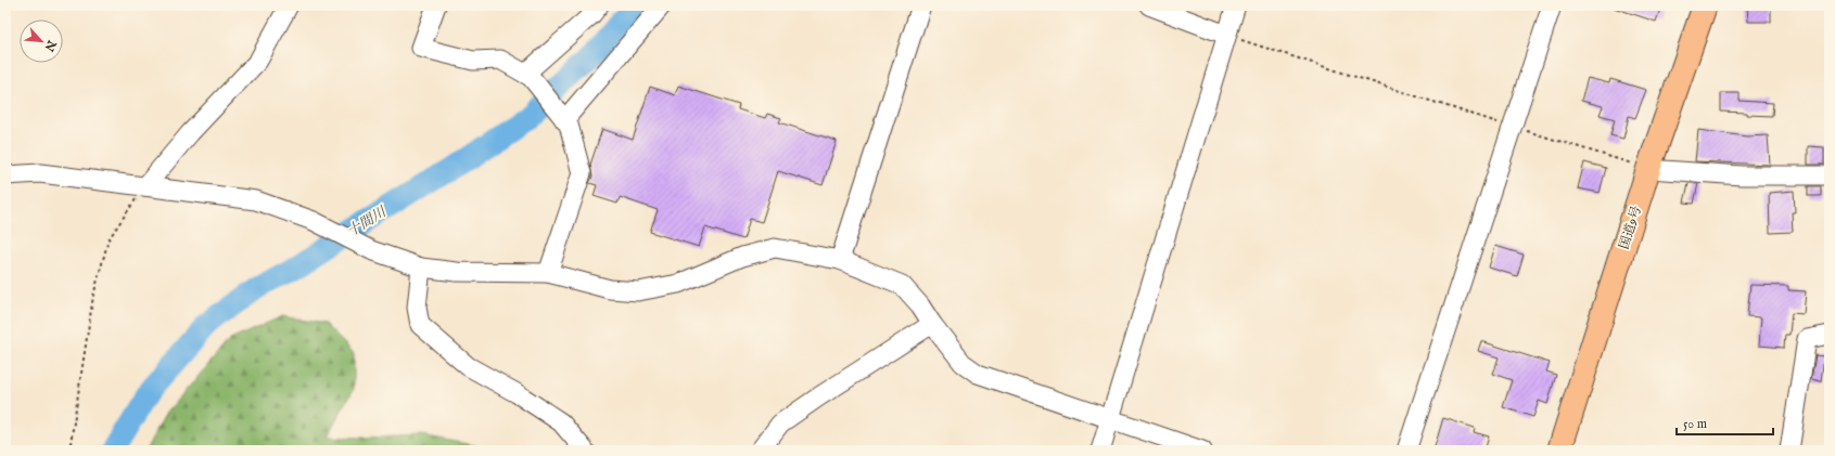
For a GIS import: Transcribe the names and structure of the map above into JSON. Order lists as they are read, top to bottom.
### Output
{
  "streets": {
    "highway": ["国道9号"]
  },
  "water": ["十間川"],
  "scale_bar": "50 m",
  "north": "bottom right"
}
